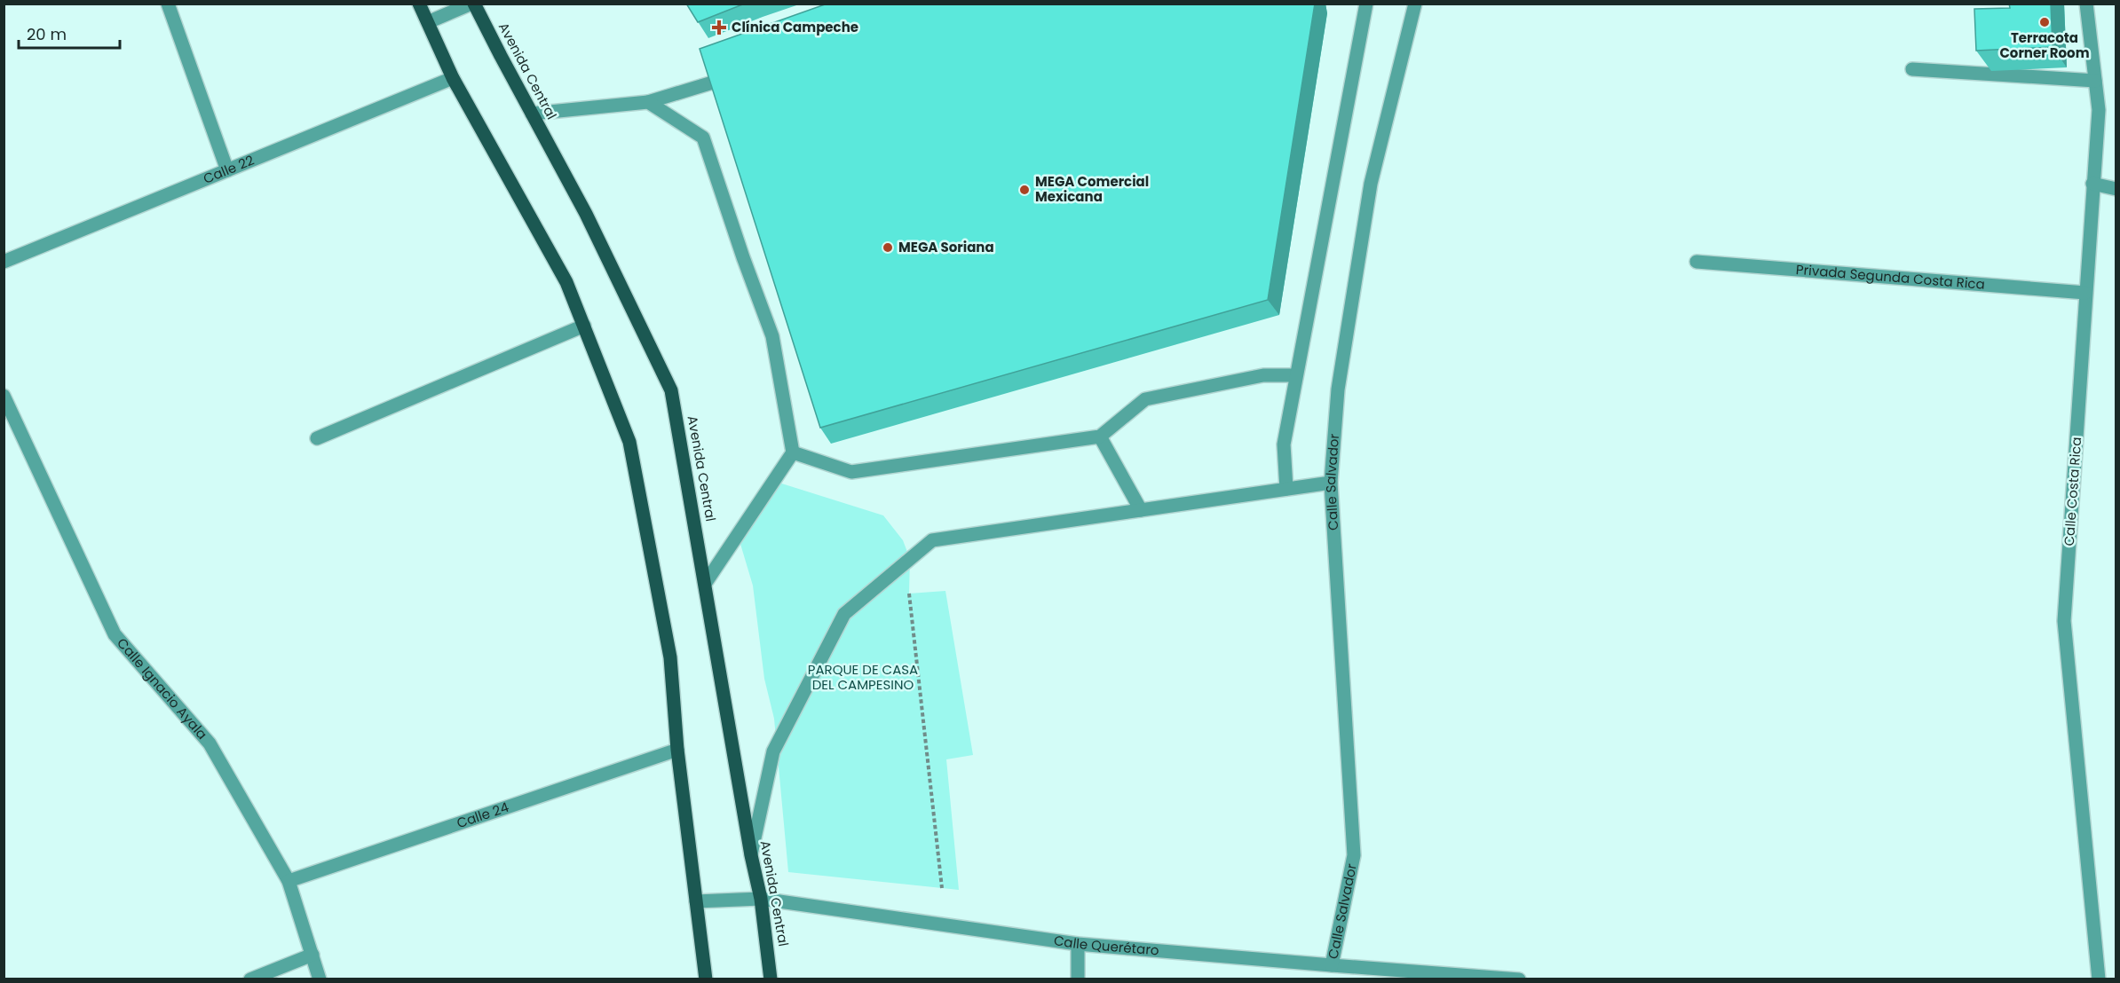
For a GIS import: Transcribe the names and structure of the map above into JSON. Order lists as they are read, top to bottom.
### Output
{
  "streets": {
    "main road": ["Avenida Central"],
    "street": [
      "Calle 22",
      "Privada Segunda Costa Rica",
      "Calle Salvador",
      "Calle Costa Rica",
      "Calle Ignacio Ayala",
      "Calle 24",
      "Calle Querétaro"
    ]
  },
  "crossings": [
    ["Avenida Central", "Calle Querétaro"],
    ["Privada Segunda Costa Rica", "Calle Costa Rica"],
    ["Calle Salvador", "Calle Querétaro"],
    ["Calle Ignacio Ayala", "Calle 24"]
  ],
  "parks": ["PARQUE DE CASA DEL CAMPESINO"],
  "places": {
    "other": ["Terracota Corner Room", "MEGA Comercial Mexicana", "MEGA Soriana"],
    "health": ["Clínica Campeche"]
  },
  "scale_bar": "20 m"
}
